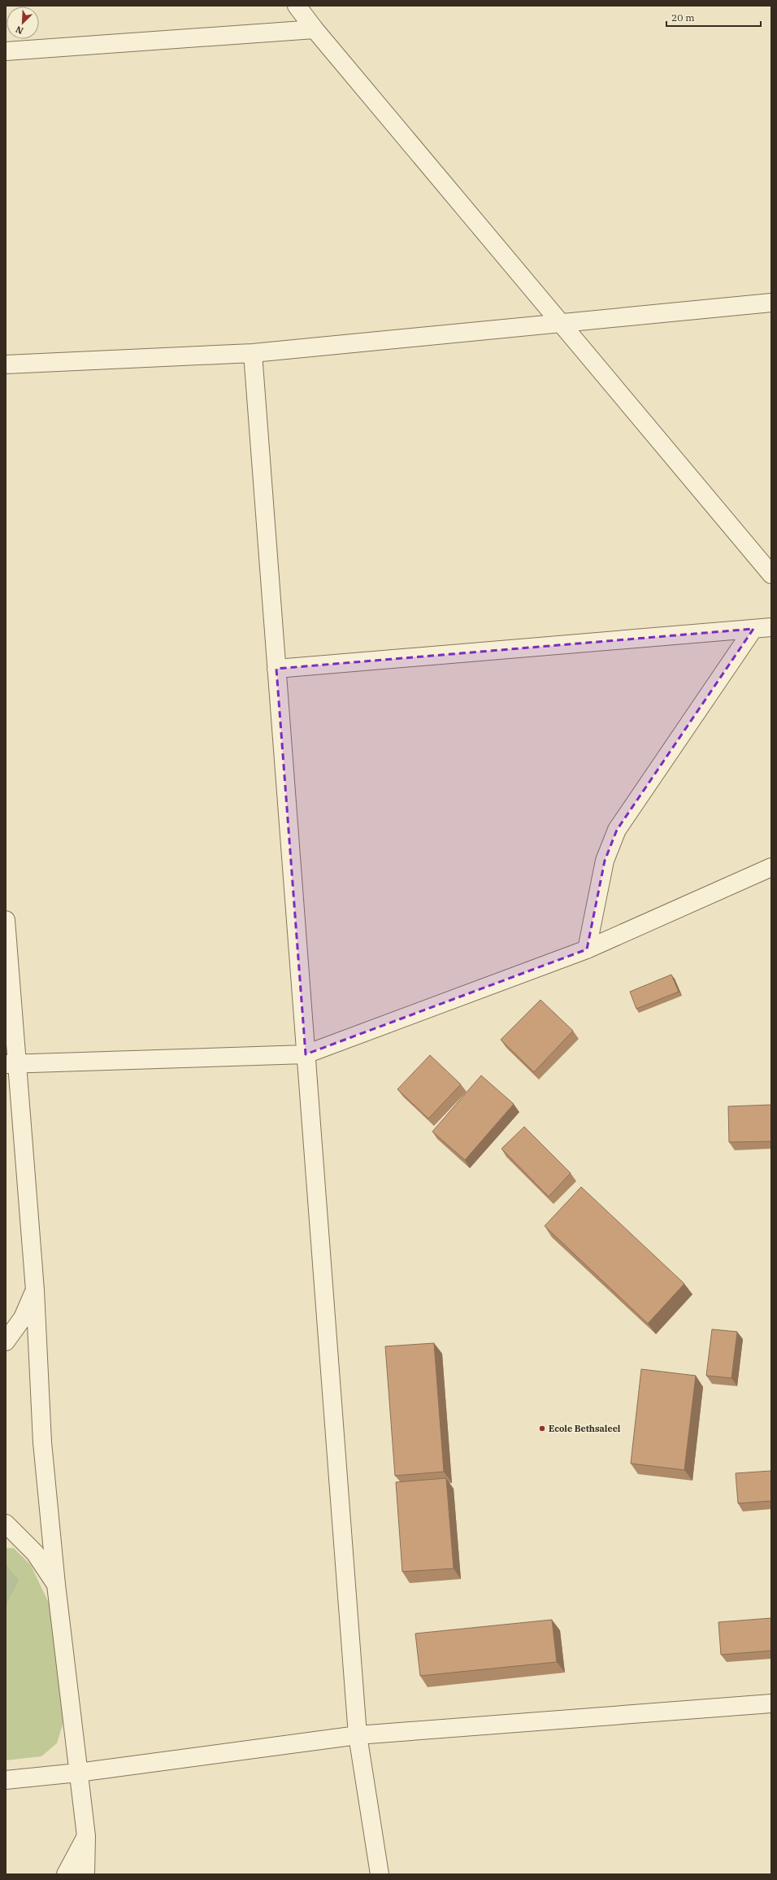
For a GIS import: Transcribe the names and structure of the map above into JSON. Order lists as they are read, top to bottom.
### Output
{
  "places": ["Ecole Bethsaleel"],
  "scale_bar": "20 m",
  "north": "bottom left"
}
